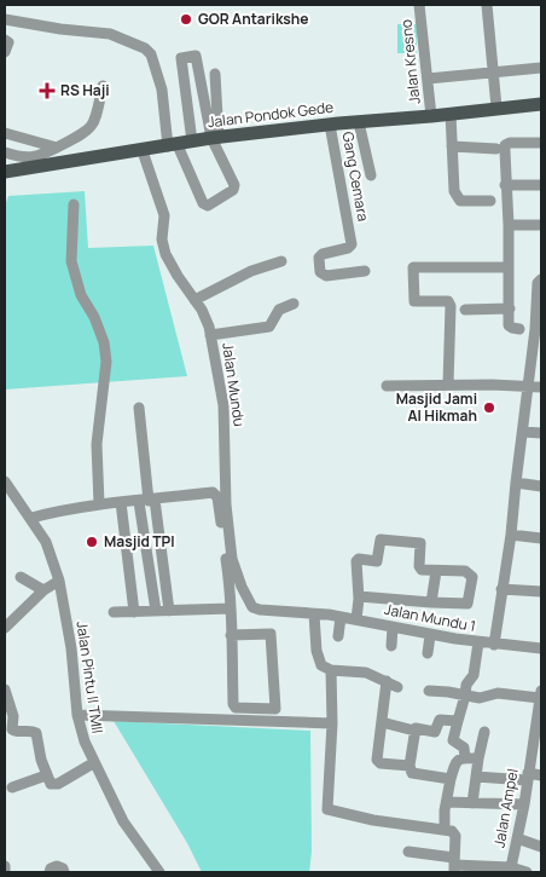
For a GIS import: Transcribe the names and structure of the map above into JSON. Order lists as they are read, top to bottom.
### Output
{
  "streets": {
    "main road": ["Jalan Pondok Gede"],
    "street": [
      "Jalan Kresno",
      "Gang Cemara",
      "Jalan Mundu",
      "Jalan Mundu 1",
      "Jalan Pintu II TMII",
      "Jalan Ampel"
    ]
  },
  "crossings": [
    ["Jalan Kresno", "Jalan Pondok Gede"],
    ["Jalan Pondok Gede", "Gang Cemara"],
    ["Jalan Pondok Gede", "Jalan Mundu"],
    ["Jalan Mundu", "Jalan Mundu 1"]
  ],
  "places": {
    "other": ["GOR Antarikshe", "Masjid Jami Al Hikmah", "Masjid TPI"],
    "health": ["RS Haji"]
  }
}
